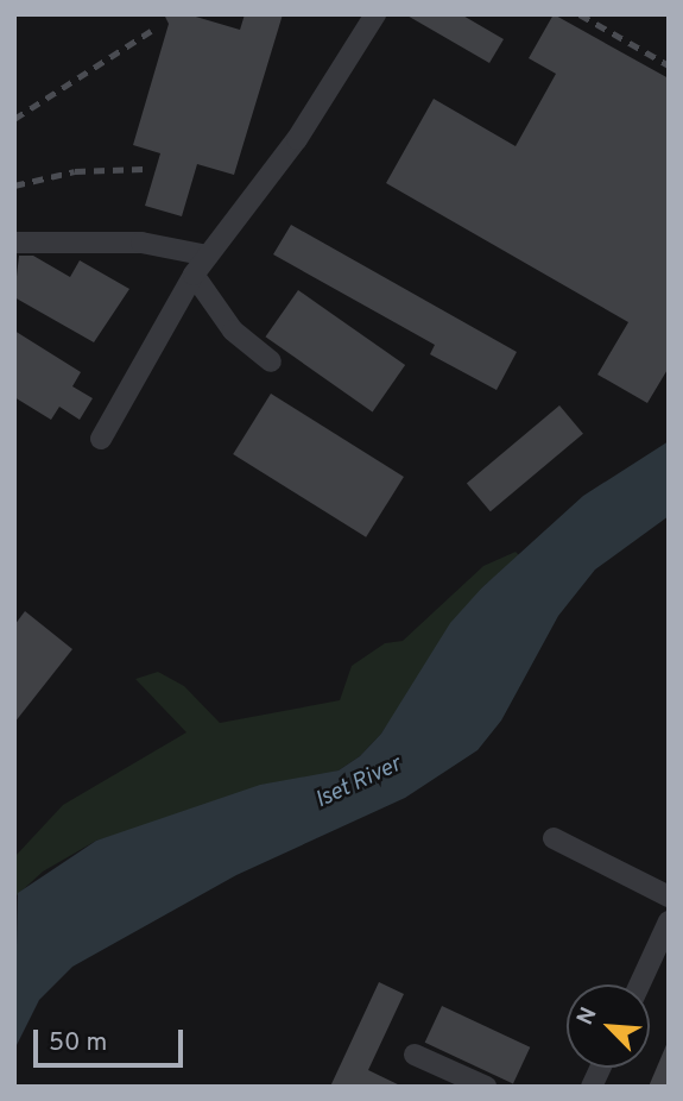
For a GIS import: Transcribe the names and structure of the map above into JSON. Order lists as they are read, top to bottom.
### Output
{
  "water": ["Iset River"],
  "scale_bar": "50 m",
  "north": "top left"
}
